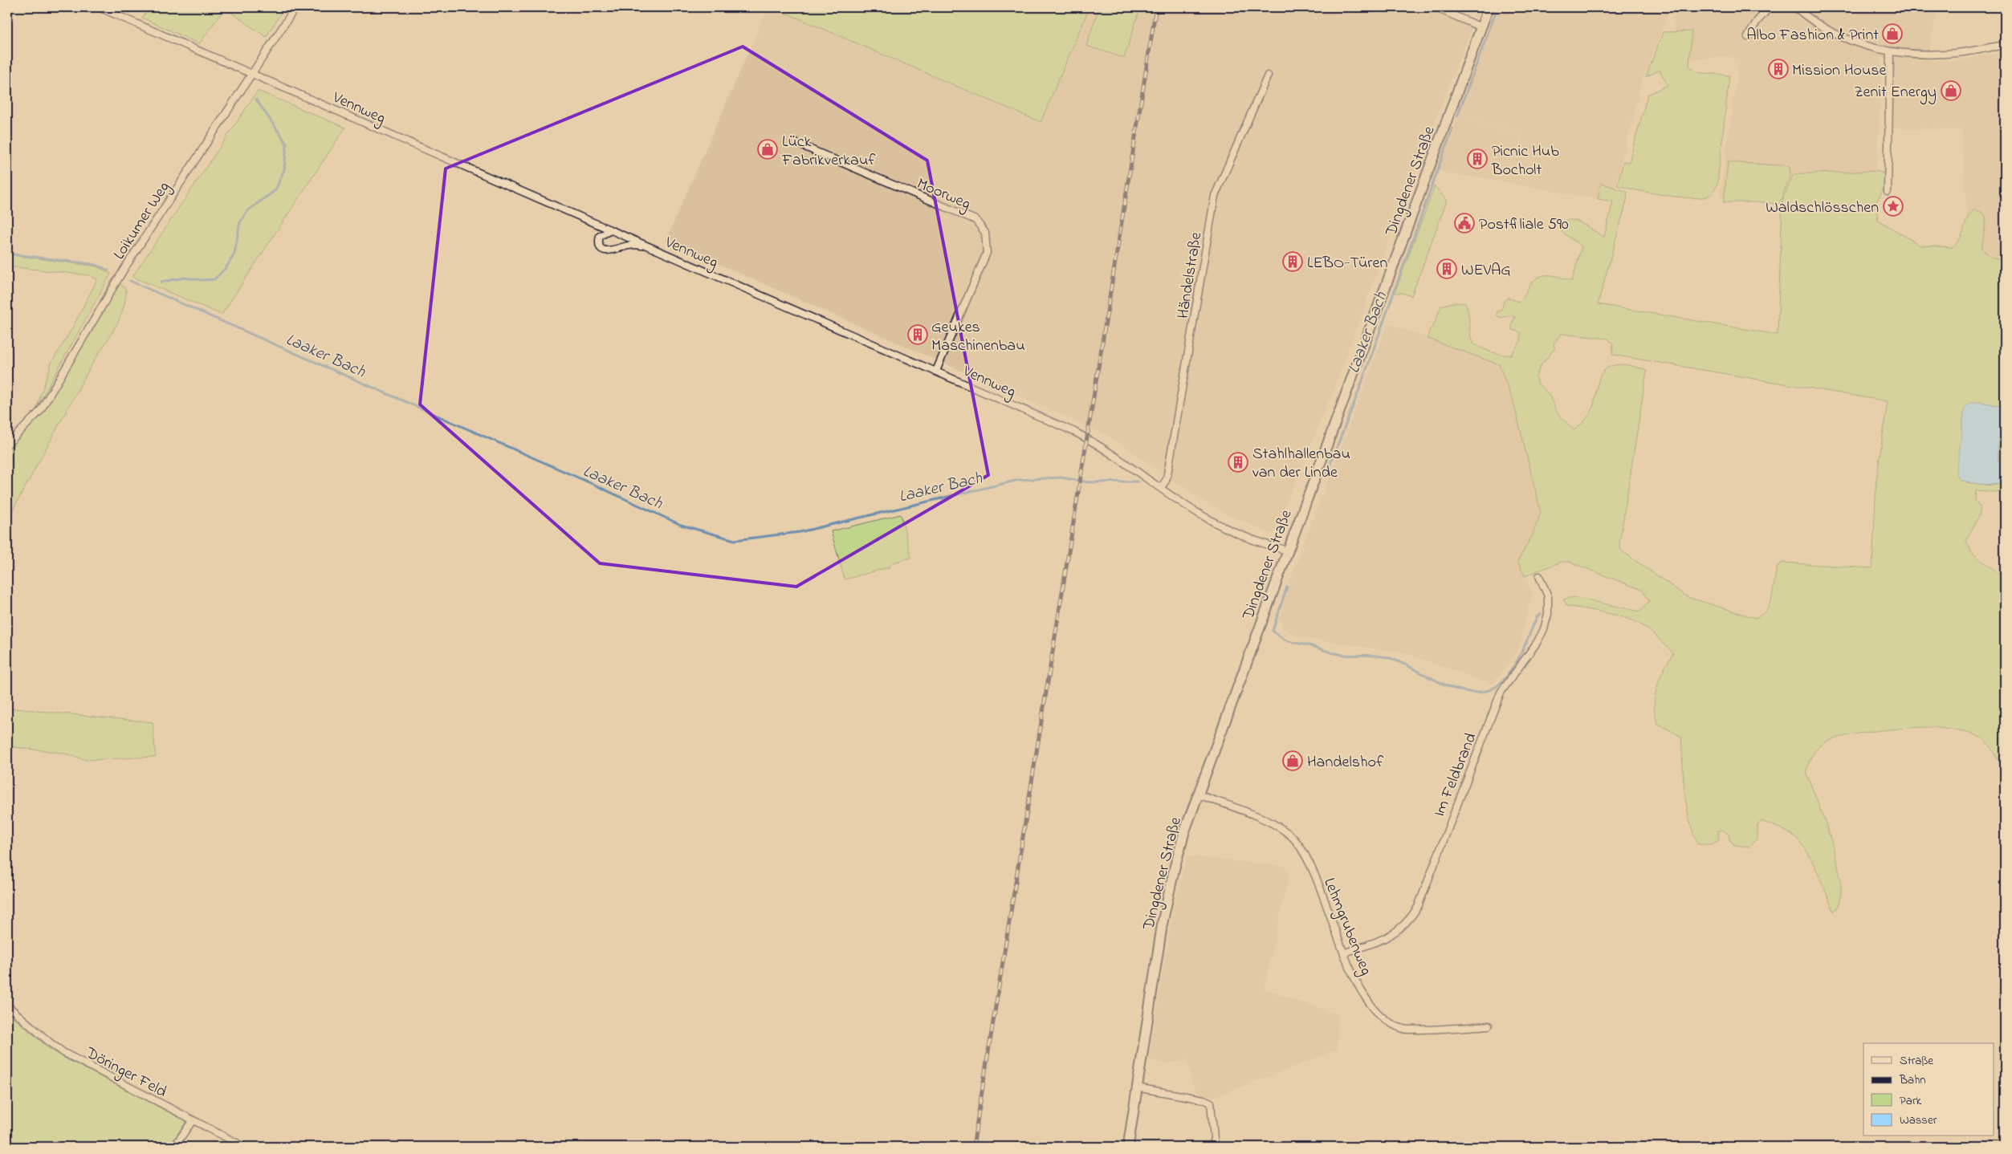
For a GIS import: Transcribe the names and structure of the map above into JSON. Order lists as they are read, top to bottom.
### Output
{
  "streets": {
    "main road": ["Dingdener Straße"],
    "street": [
      "Vennweg",
      "Moorweg",
      "Loikumer Weg",
      "Händelstraße",
      "Im Feldbrand",
      "Lehmgrubenweg",
      "Döringer Feld"
    ]
  },
  "crossings": [
    ["Vennweg", "Dingdener Straße"],
    ["Vennweg", "Moorweg"],
    ["Vennweg", "Loikumer Weg"],
    ["Vennweg", "Händelstraße"],
    ["Dingdener Straße", "Lehmgrubenweg"],
    ["Im Feldbrand", "Lehmgrubenweg"]
  ],
  "water": ["Laaker Bach"],
  "places": {
    "shop": [
      "Albo Fashion & Print",
      "Zenit Energy",
      "Lück Fabrikverkauf",
      "Handelshof"
    ],
    "building": [
      "Mission House",
      "Picnic Hub Bocholt",
      "LEBO-Türen",
      "WEVAG",
      "Geukes Maschinenbau",
      "Stahlhallenbau van der Linde"
    ],
    "place": ["Waldschlösschen"],
    "public building": ["Postfiliale 590"]
  },
  "legend": [
    "Straße",
    "Bahn",
    "Park",
    "Wasser"
  ]
}
